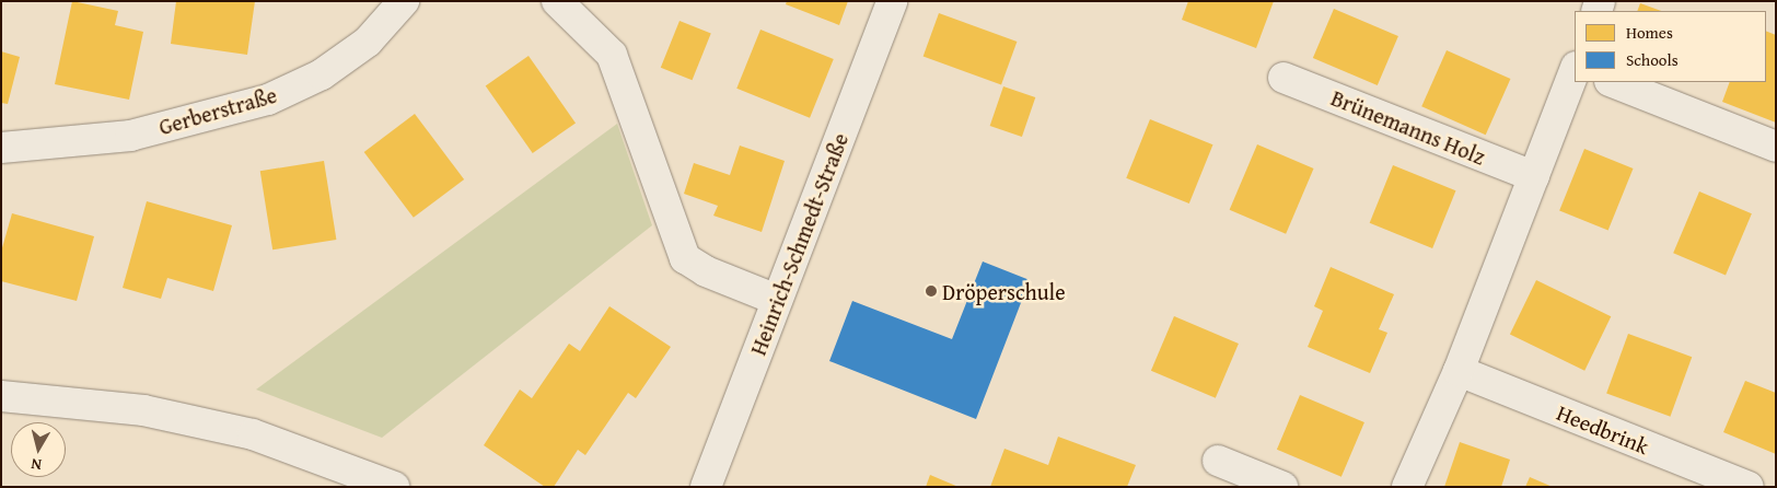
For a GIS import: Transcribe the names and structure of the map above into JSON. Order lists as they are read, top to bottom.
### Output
{
  "streets": {
    "street": [
      "Gerberstraße",
      "Brünemanns Holz",
      "Heinrich-Schmedt-Straße",
      "Heedbrink"
    ]
  },
  "places": ["Dröperschule"],
  "legend": ["Homes", "Schools"],
  "north": "bottom"
}
